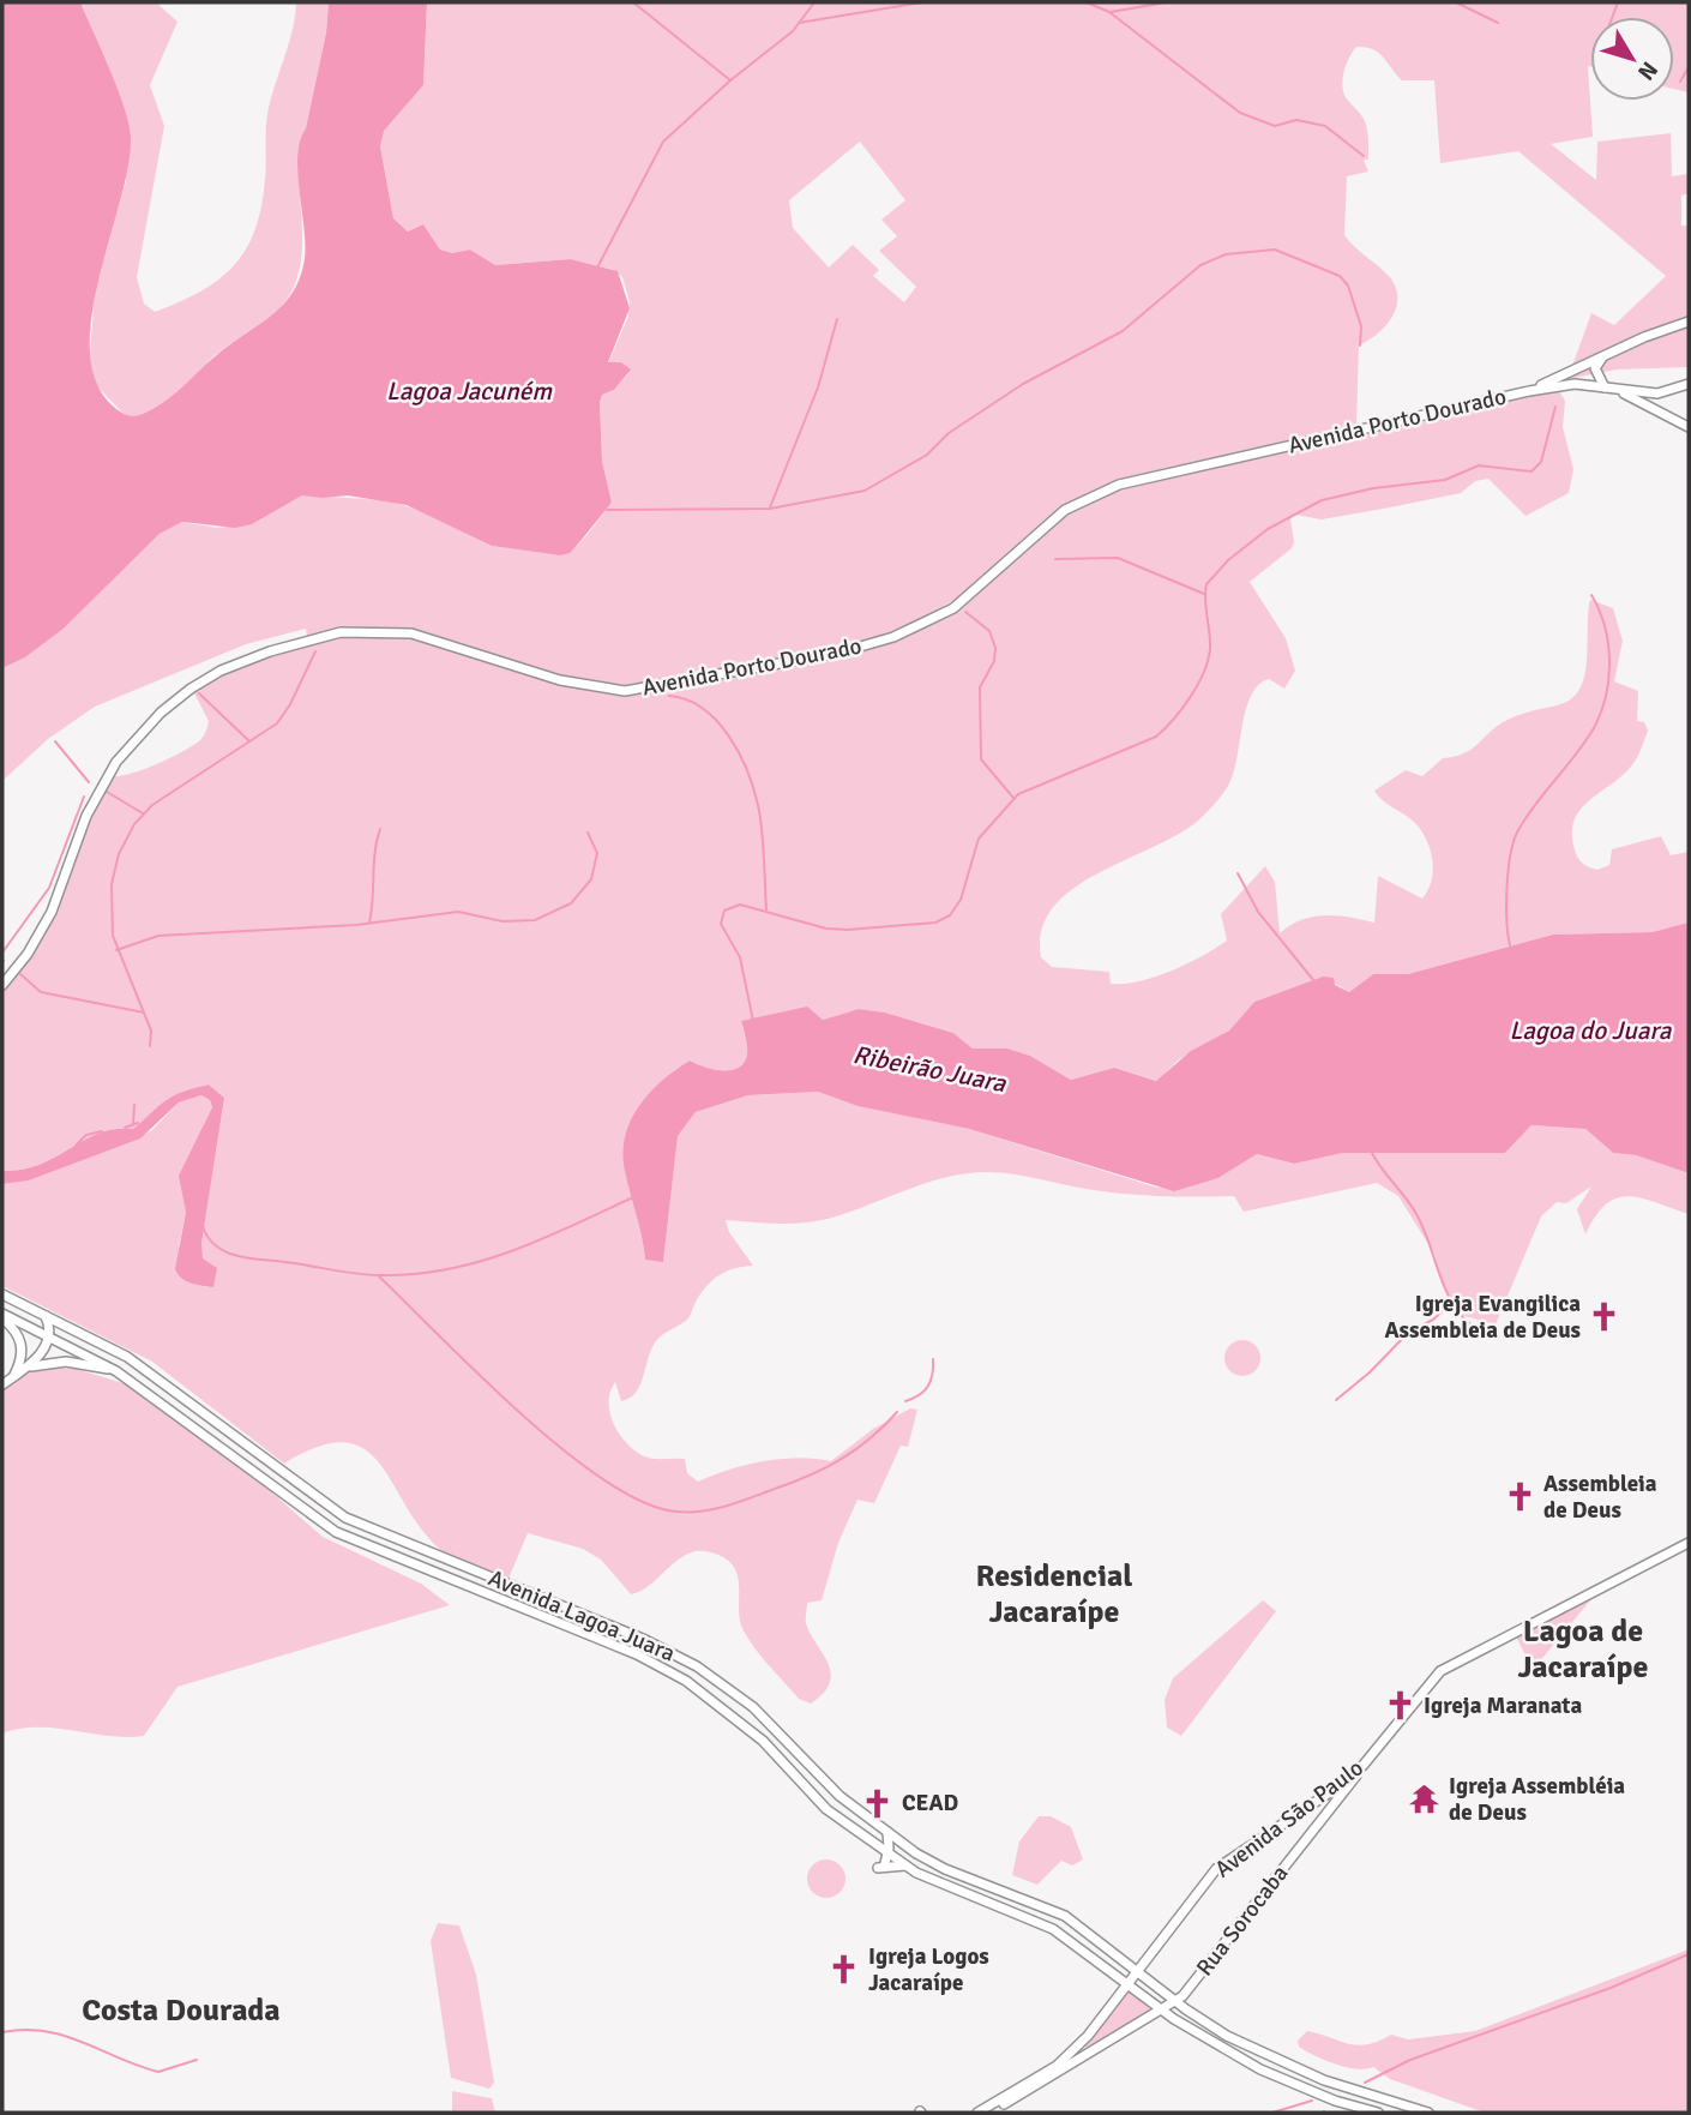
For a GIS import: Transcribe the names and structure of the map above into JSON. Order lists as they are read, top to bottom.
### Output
{
  "streets": {
    "main road": [
      "Avenida Porto Dourado",
      "Avenida Lagoa Juara",
      "Avenida São Paulo",
      "Rua Sorocaba"
    ]
  },
  "crossings": [
    ["Avenida Lagoa Juara", "Avenida São Paulo"],
    ["Avenida Lagoa Juara", "Rua Sorocaba"],
    ["Avenida São Paulo", "Rua Sorocaba"]
  ],
  "districts": ["Residencial Jacaraípe", "Lagoa de Jacaraípe", "Costa Dourada"],
  "water": ["Lagoa Jacuném", "Lagoa do Juara", "Ribeirão Juara"],
  "places": {
    "church": [
      "Igreja Evangilica Assembleia de Deus",
      "Assembleia de Deus",
      "Igreja Maranata",
      "CEAD",
      "Igreja Logos Jacaraípe"
    ],
    "temple": ["Igreja Assembléia de Deus"]
  },
  "north": "bottom right"
}
